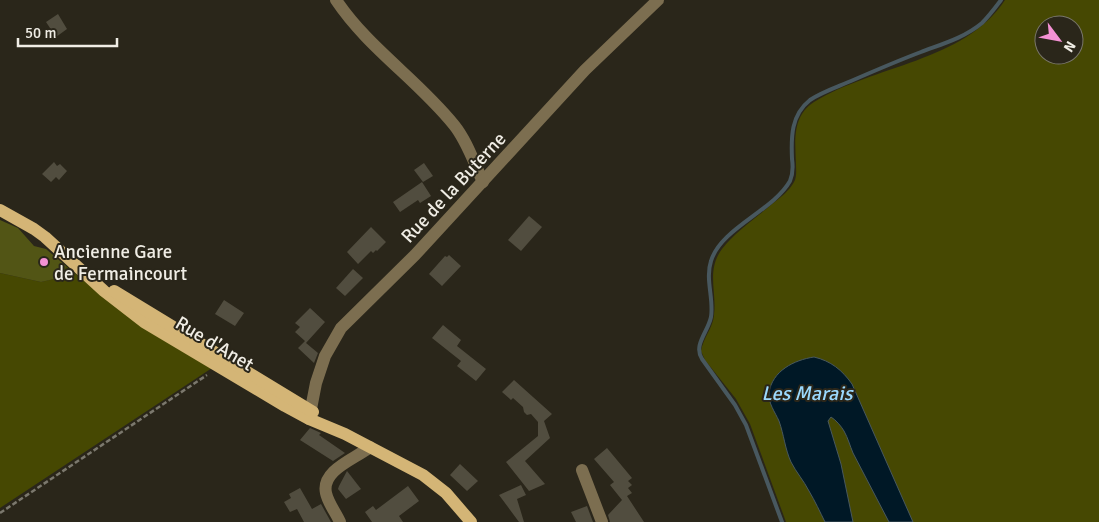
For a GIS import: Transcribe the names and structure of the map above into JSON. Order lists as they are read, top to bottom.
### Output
{
  "streets": {
    "main road": ["Rue d'Anet"],
    "street": ["Rue de la Buterne"]
  },
  "crossings": [
    ["Rue de la Buterne", "Rue d'Anet"]
  ],
  "water": ["Les Marais"],
  "places": ["Ancienne Gare de Fermaincourt"],
  "scale_bar": "50 m",
  "north": "bottom right"
}
